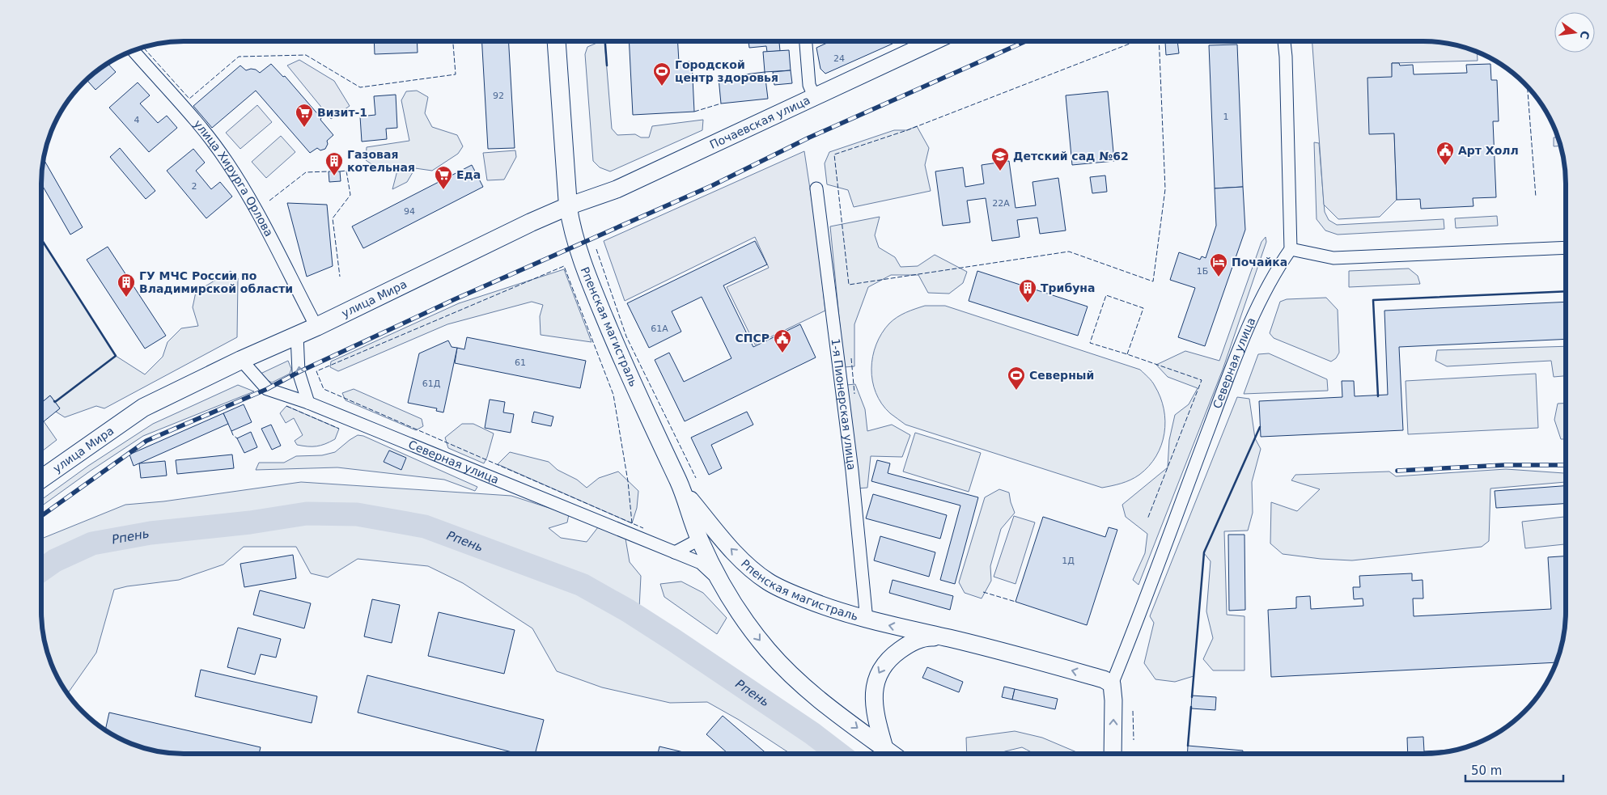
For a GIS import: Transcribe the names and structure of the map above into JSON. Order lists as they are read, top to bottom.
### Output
{
  "streets": {
    "main road": ["Почаевская улица", "улица Мира", "Рпенская магистраль"],
    "street": ["улица Хирурга Орлова", "Северная улица", "1-я Пионерская улица"]
  },
  "crossings": [
    ["Почаевская улица", "улица Мира"],
    ["Почаевская улица", "Рпенская магистраль"],
    ["улица Хирурга Орлова", "улица Мира"],
    ["улица Мира", "Рпенская магистраль"],
    ["улица Мира", "Северная улица"],
    ["Рпенская магистраль", "Северная улица"],
    ["Рпенская магистраль", "1-я Пионерская улица"]
  ],
  "water": ["Рпень"],
  "places": {
    "sports": ["Городской центр здоровья", "Северный"],
    "supermarket": ["Визит-1", "Еда"],
    "public building": ["Арт Холл", "СПСР"],
    "school or university": ["Детский сад №62"],
    "building": ["Газовая котельная", "ГУ МЧС России по Владимирской области", "Трибуна"],
    "hotel": ["Почайка"]
  },
  "house_numbers": [
    "24",
    "92",
    "1",
    "4",
    "2",
    "22А",
    "94",
    "1Б",
    "61А",
    "61",
    "61Д",
    "1Д"
  ],
  "scale_bar": "50 m",
  "north": "right"
}
